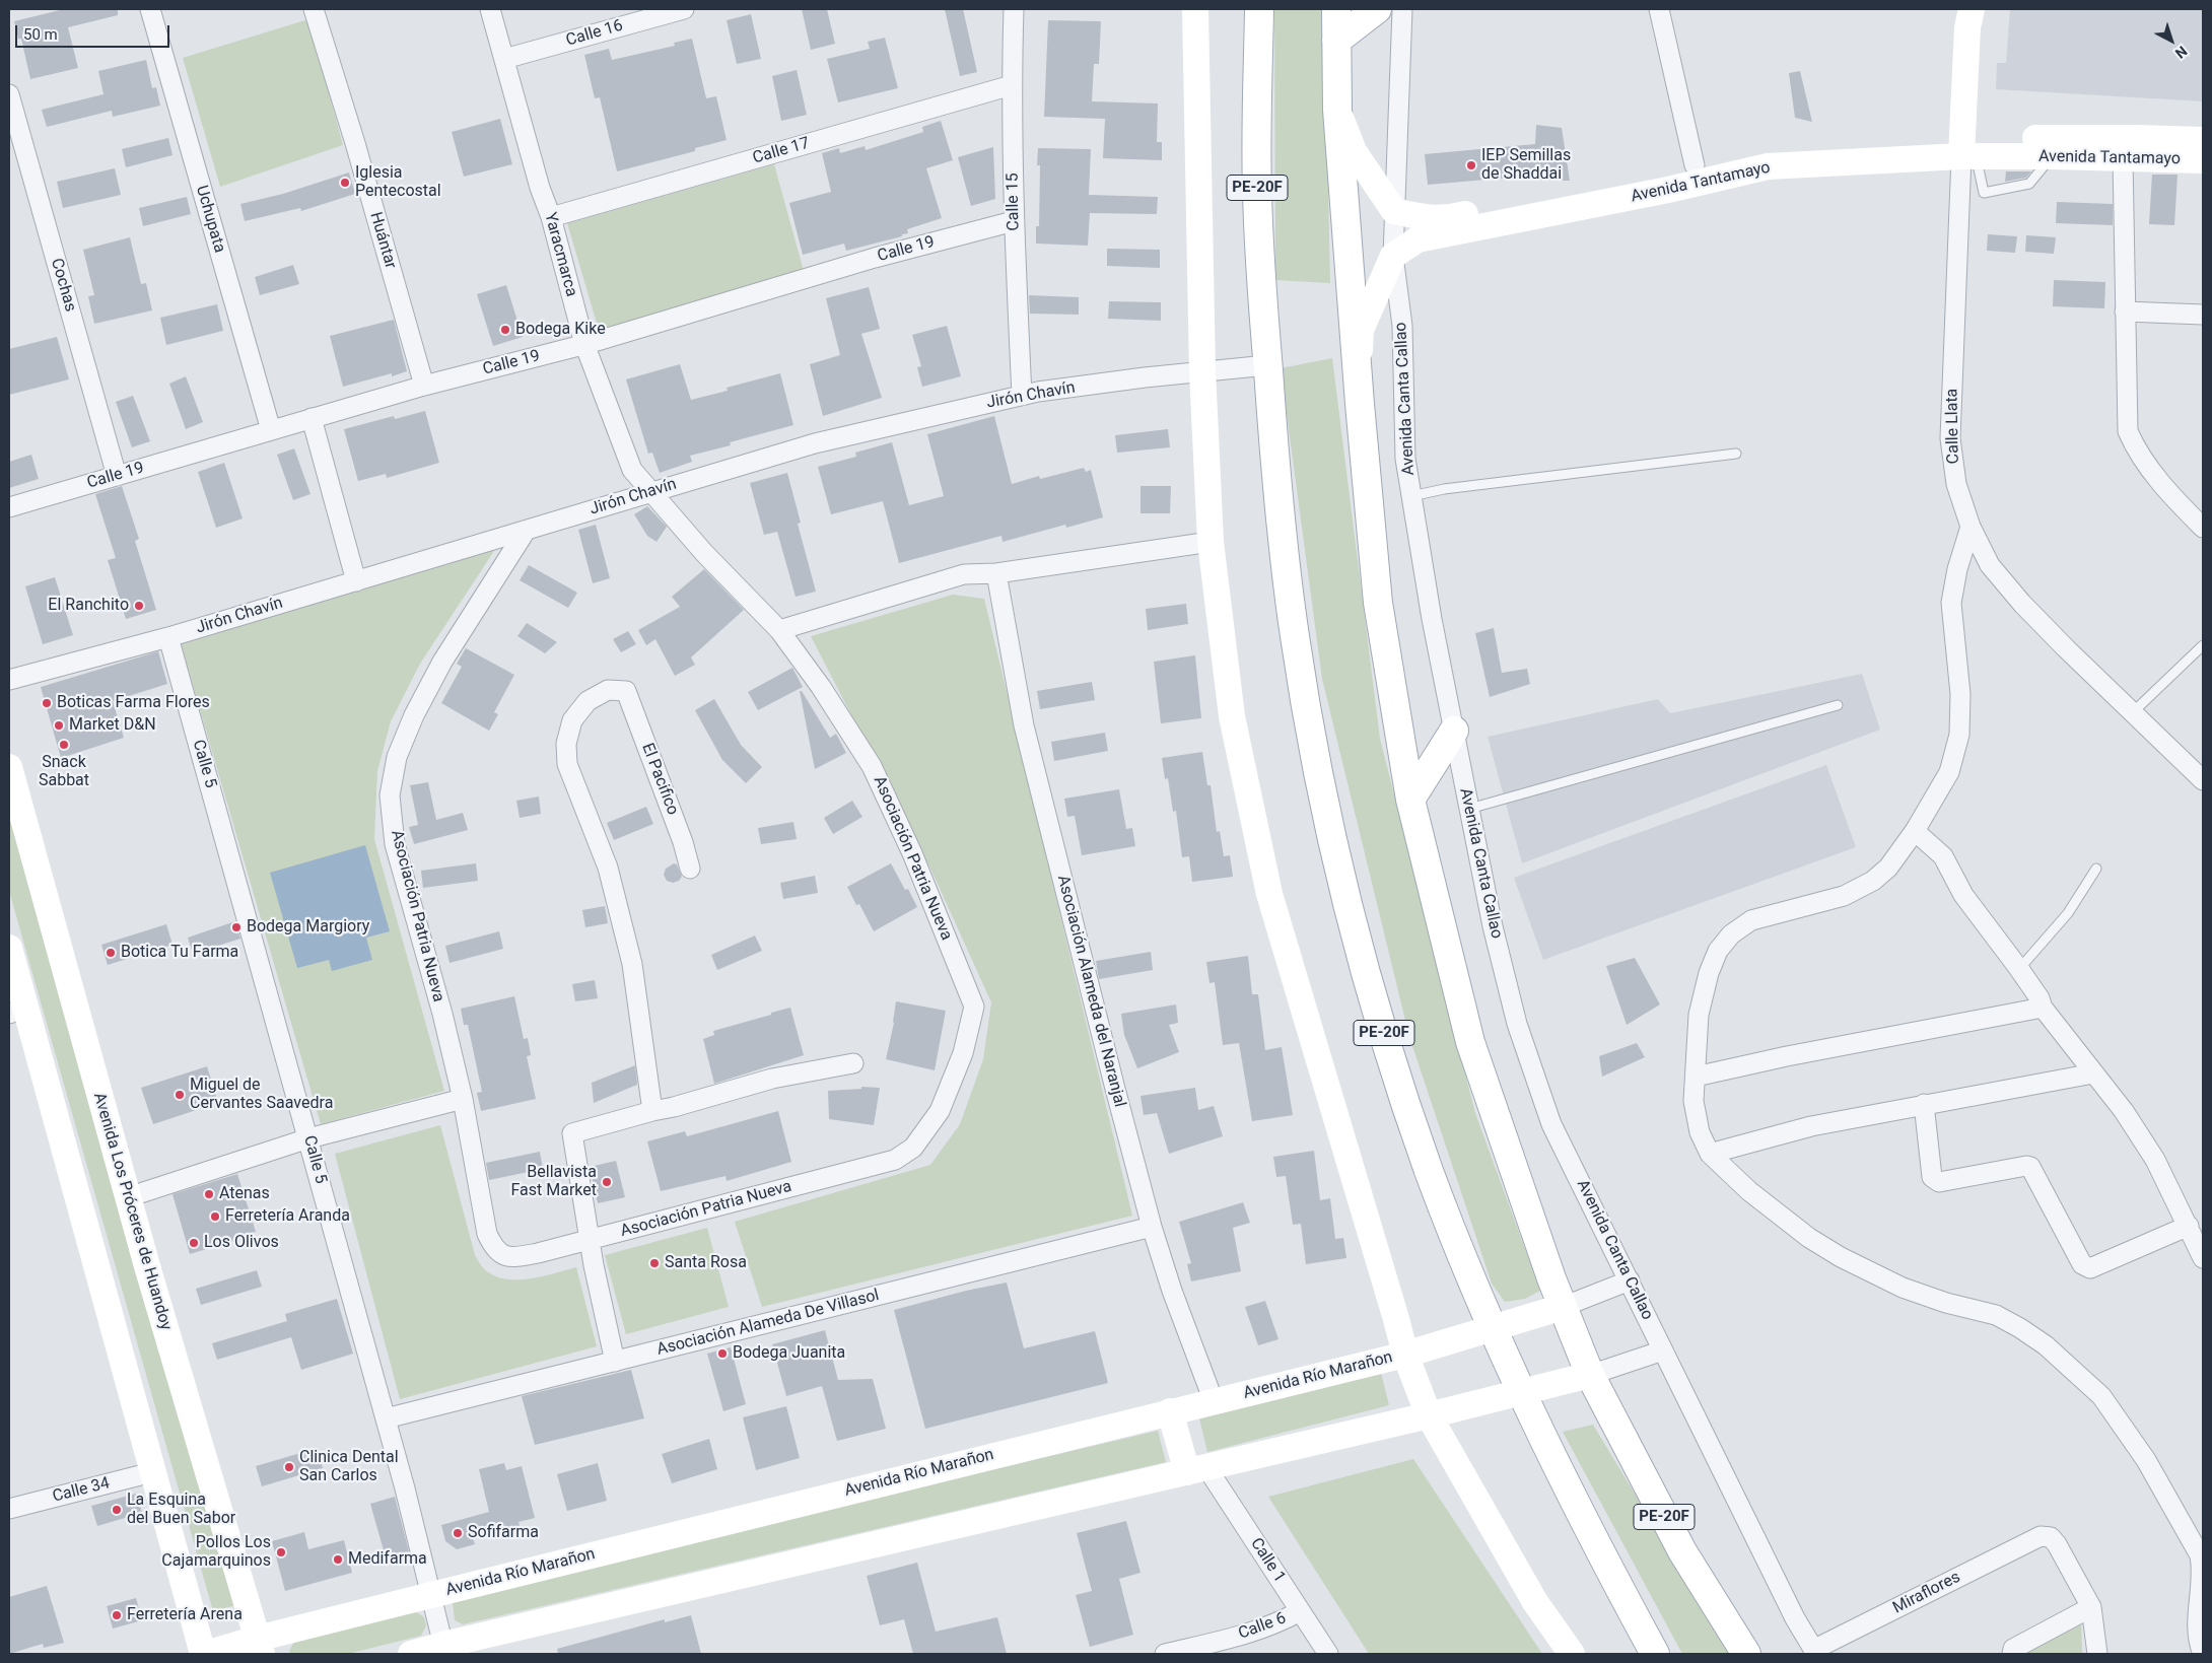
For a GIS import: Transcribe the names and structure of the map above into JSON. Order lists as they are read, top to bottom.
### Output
{
  "streets": {
    "main road": [
      "Avenida Tantamayo",
      "PE-20F",
      "Calle Llata",
      "Avenida Los Próceres de Huandoy",
      "Avenida Río Marañon"
    ],
    "street": [
      "Calle 16",
      "Calle 17",
      "Calle 15",
      "Uchupata",
      "Huántar",
      "Calle 19",
      "Yaracmarca",
      "Cochas",
      "Jirón Chavín",
      "Avenida Canta Callao",
      "Calle 5",
      "El Pacifico",
      "Asociación Patria Nueva",
      "Asociación Alameda del Naranjal",
      "Asociación Alameda De Villasol",
      "Calle 34",
      "Calle 1",
      "Miraflores",
      "Calle 6"
    ]
  },
  "crossings": [
    ["Calle 16", "Yaracmarca"],
    ["Calle 17", "Calle 15"],
    ["Calle 17", "Yaracmarca"],
    ["Avenida Tantamayo", "Avenida Canta Callao"],
    ["Avenida Tantamayo", "Calle Llata"],
    ["PE-20F", "Jirón Chavín"],
    ["PE-20F", "Avenida Río Marañon"],
    ["Calle 15", "Calle 19"],
    ["Calle 15", "Jirón Chavín"],
    ["Uchupata", "Calle 19"],
    ["Huántar", "Calle 19"],
    ["Calle 19", "Yaracmarca"],
    ["Calle 19", "Cochas"],
    ["Yaracmarca", "Jirón Chavín"],
    ["Yaracmarca", "Asociación Patria Nueva"],
    ["Jirón Chavín", "Calle 5"],
    ["Jirón Chavín", "Asociación Patria Nueva"],
    ["Avenida Canta Callao", "Avenida Río Marañon"],
    ["Avenida Canta Callao", "Miraflores"],
    ["Calle 5", "Asociación Alameda De Villasol"],
    ["Calle 5", "Avenida Río Marañon"],
    ["Asociación Alameda del Naranjal", "Asociación Alameda De Villasol"],
    ["Asociación Alameda del Naranjal", "Avenida Río Marañon"],
    ["Avenida Los Próceres de Huandoy", "Avenida Río Marañon"],
    ["Calle 1", "Calle 6"]
  ],
  "places": [
    "IEP Semillas de Shaddai",
    "Iglesia Pentecostal",
    "Bodega Kike",
    "El Ranchito",
    "Boticas Farma Flores",
    "Market D&N",
    "Snack Sabbat",
    "Bodega Margiory",
    "Botica Tu Farma",
    "Miguel de Cervantes Saavedra",
    "Bellavista Fast Market",
    "Atenas",
    "Ferretería Aranda",
    "Los Olivos",
    "Santa Rosa",
    "Bodega Juanita",
    "Clinica Dental San Carlos",
    "La Esquina del Buen Sabor",
    "Sofifarma",
    "Pollos Los Cajamarquinos",
    "Medifarma",
    "Ferretería Arena"
  ],
  "scale_bar": "50 m",
  "north": "bottom right"
}
